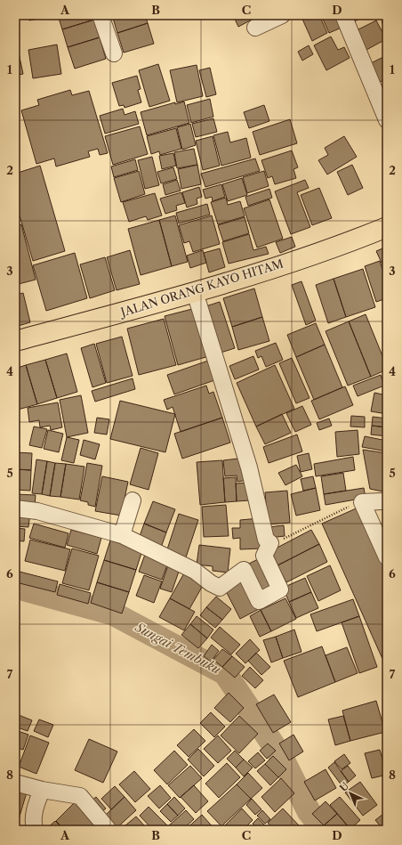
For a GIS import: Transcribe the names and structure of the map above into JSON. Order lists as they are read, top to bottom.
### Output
{
  "streets": {
    "main road": ["JALAN ORANG KAYO HITAM"]
  },
  "water": ["Sungai Tembuku"],
  "north": "top left",
  "grid": {
    "columns": [
      "A",
      "B",
      "C",
      "D"
    ],
    "rows": [
      "1",
      "2",
      "3",
      "4",
      "5",
      "6",
      "7",
      "8"
    ]
  }
}
